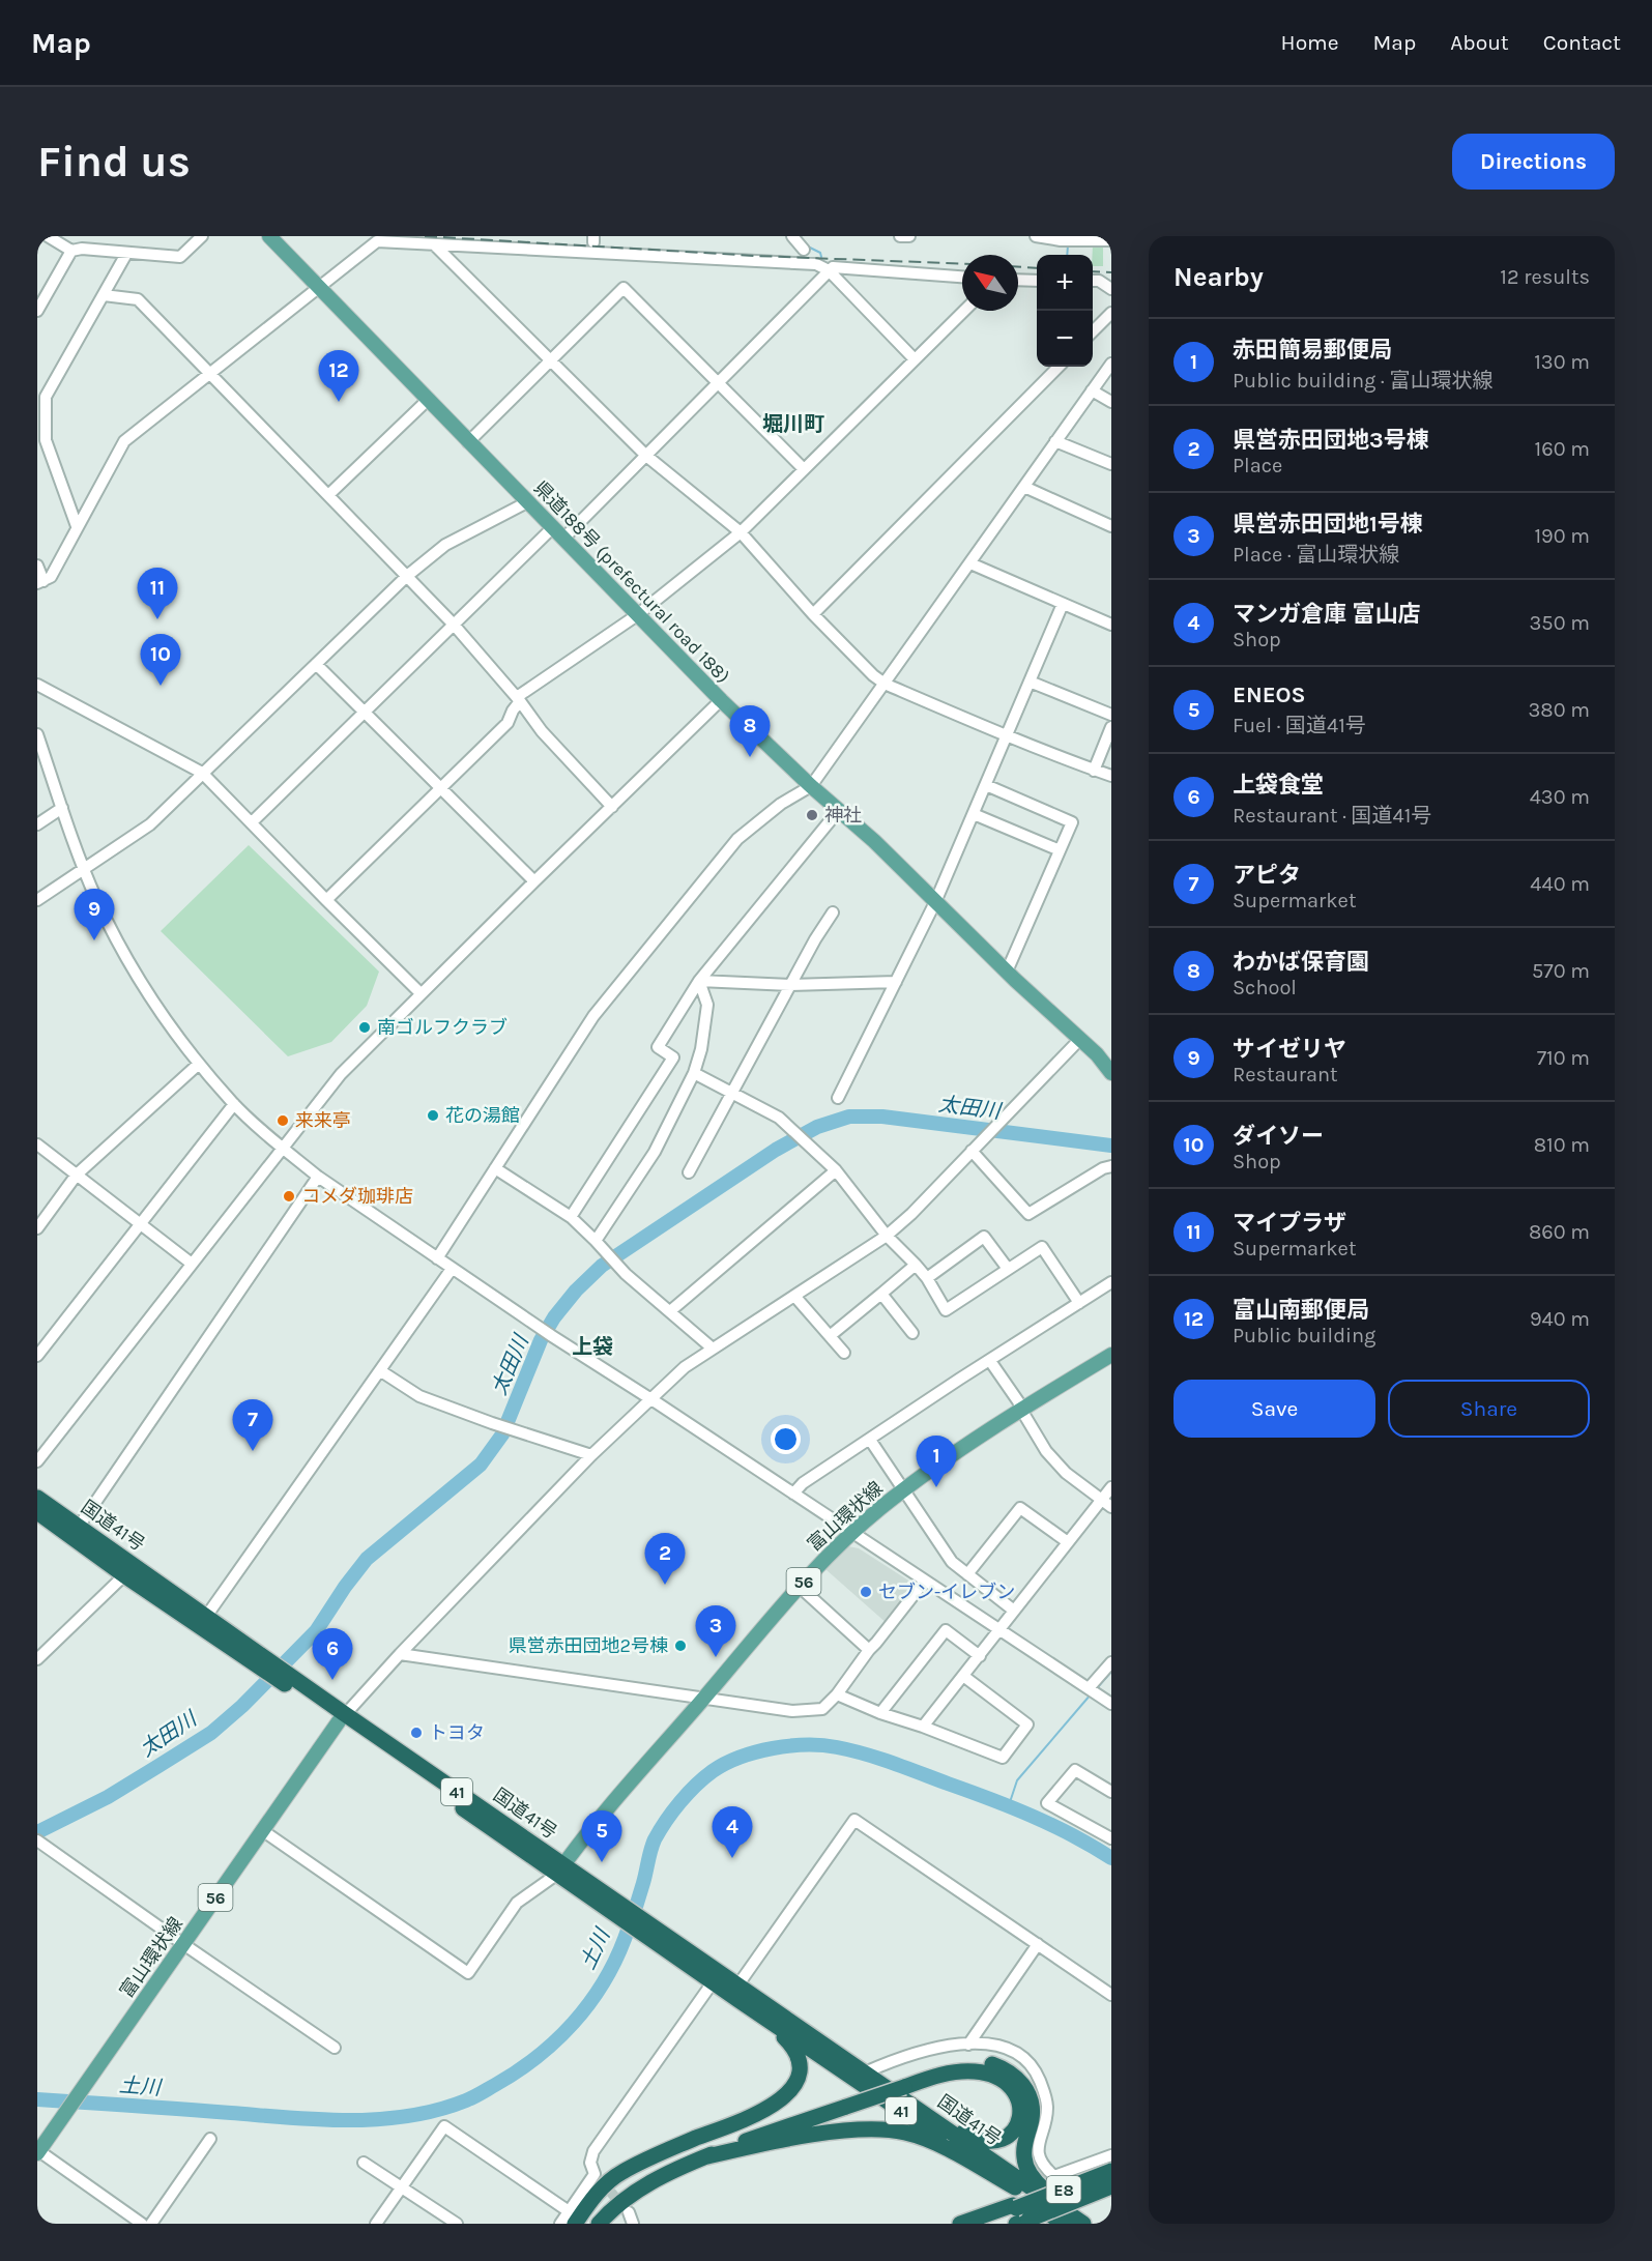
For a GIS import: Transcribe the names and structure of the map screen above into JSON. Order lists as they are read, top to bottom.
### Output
{
  "streets": {
    "highway": ["国道41号", "41", "E8"],
    "main road": ["県道188号 (prefectural road 188)", "富山環状線", "56"]
  },
  "crossings": [
    ["富山環状線", "国道41号"]
  ],
  "districts": ["堀川町", "上袋"],
  "water": ["太田川", "土川"],
  "places": [
    "神社",
    "南ゴルフクラブ",
    "花の湯館",
    "来来亭",
    "コメダ珈琲店",
    "セブン-イレブン",
    "県営赤田団地2号棟",
    "トヨタ"
  ],
  "north": "top left",
  "page": {
    "header": "Map",
    "nav": [
      "Home",
      "Map",
      "About",
      "Contact"
    ],
    "buttons": [
      "Directions",
      ["Save", "Share"]
    ],
    "title": "Find us",
    "heading": ["Nearby", "12 results"],
    "map_buttons": ["+", "−"],
    "list": [
      {
        "mark": "1",
        "name": "赤田簡易郵便局",
        "note": "Public building · 富山環状線",
        "value": "130 m"
      },
      {
        "mark": "2",
        "name": "県営赤田団地3号棟",
        "note": "Place",
        "value": "160 m"
      },
      {
        "mark": "3",
        "name": "県営赤田団地1号棟",
        "note": "Place · 富山環状線",
        "value": "190 m"
      },
      {
        "mark": "4",
        "name": "マンガ倉庫 富山店",
        "note": "Shop",
        "value": "350 m"
      },
      {
        "mark": "5",
        "name": "ENEOS",
        "note": "Fuel · 国道41号",
        "value": "380 m"
      },
      {
        "mark": "6",
        "name": "上袋食堂",
        "note": "Restaurant · 国道41号",
        "value": "430 m"
      },
      {
        "mark": "7",
        "name": "アピタ",
        "note": "Supermarket",
        "value": "440 m"
      },
      {
        "mark": "8",
        "name": "わかば保育園",
        "note": "School",
        "value": "570 m"
      },
      {
        "mark": "9",
        "name": "サイゼリヤ",
        "note": "Restaurant",
        "value": "710 m"
      },
      {
        "mark": "10",
        "name": "ダイソー",
        "note": "Shop",
        "value": "810 m"
      },
      {
        "mark": "11",
        "name": "マイプラザ",
        "note": "Supermarket",
        "value": "860 m"
      },
      {
        "mark": "12",
        "name": "富山南郵便局",
        "note": "Public building",
        "value": "940 m"
      }
    ],
    "pins": [
      "12",
      "11",
      "10",
      "8",
      "9",
      "7",
      "1",
      "2",
      "3",
      "6",
      "4",
      "5"
    ]
  }
}
